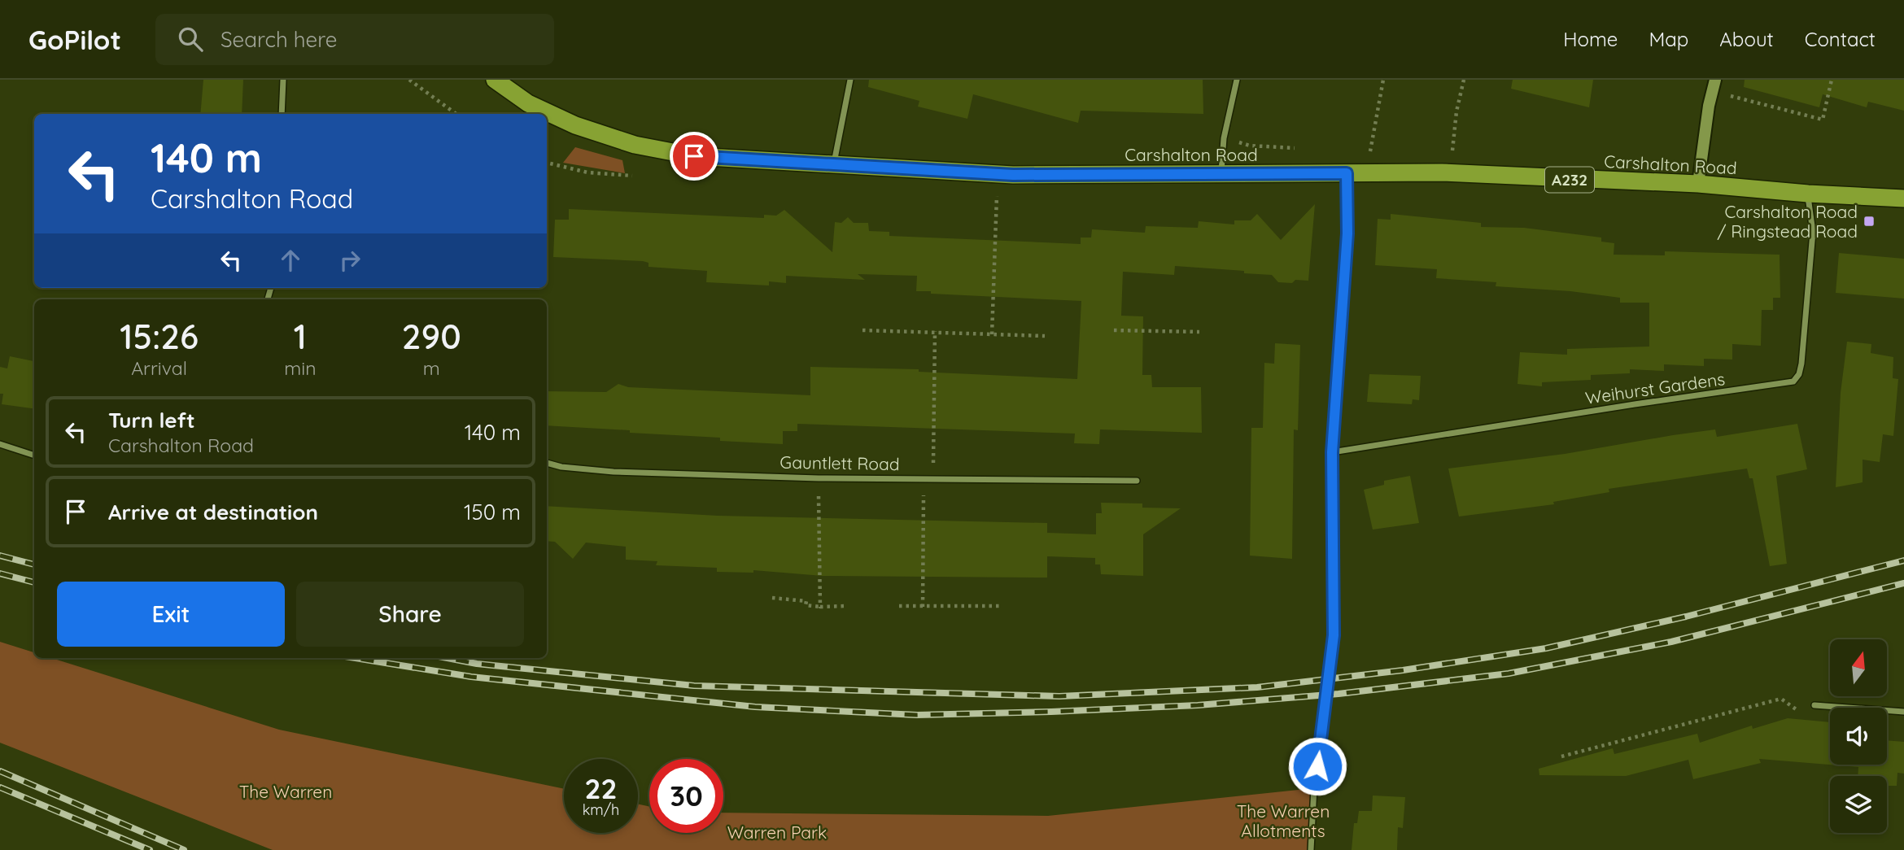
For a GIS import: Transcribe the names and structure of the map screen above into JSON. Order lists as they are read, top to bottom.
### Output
{
  "streets": {
    "highway": ["Carshalton Road", "A232"],
    "street": ["Weihurst Gardens", "Gauntlett Road"]
  },
  "crossings": [
    ["Carshalton Road", "Weihurst Gardens"]
  ],
  "parks": ["The Warren", "The Warren Allotments", "Warren Park"],
  "places": {
    "transit": ["Carshalton Road / Ringstead Road"]
  },
  "north": "top",
  "page": {
    "header": "GoPilot",
    "search": "Search here",
    "nav": [
      "Home",
      "Map",
      "About",
      "Contact"
    ],
    "turn": ["140 m", "Carshalton Road"],
    "eta": [
      "15:26",
      "Arrival",
      "1",
      "min",
      "290",
      "m"
    ],
    "list": [
      {
        "name": "Turn left",
        "note": "Carshalton Road",
        "value": "140 m"
      },
      {
        "name": "Arrive at destination",
        "value": "150 m"
      }
    ],
    "buttons": ["Exit", "Share"],
    "speed": "22 km/h",
    "limit": "30"
  }
}
